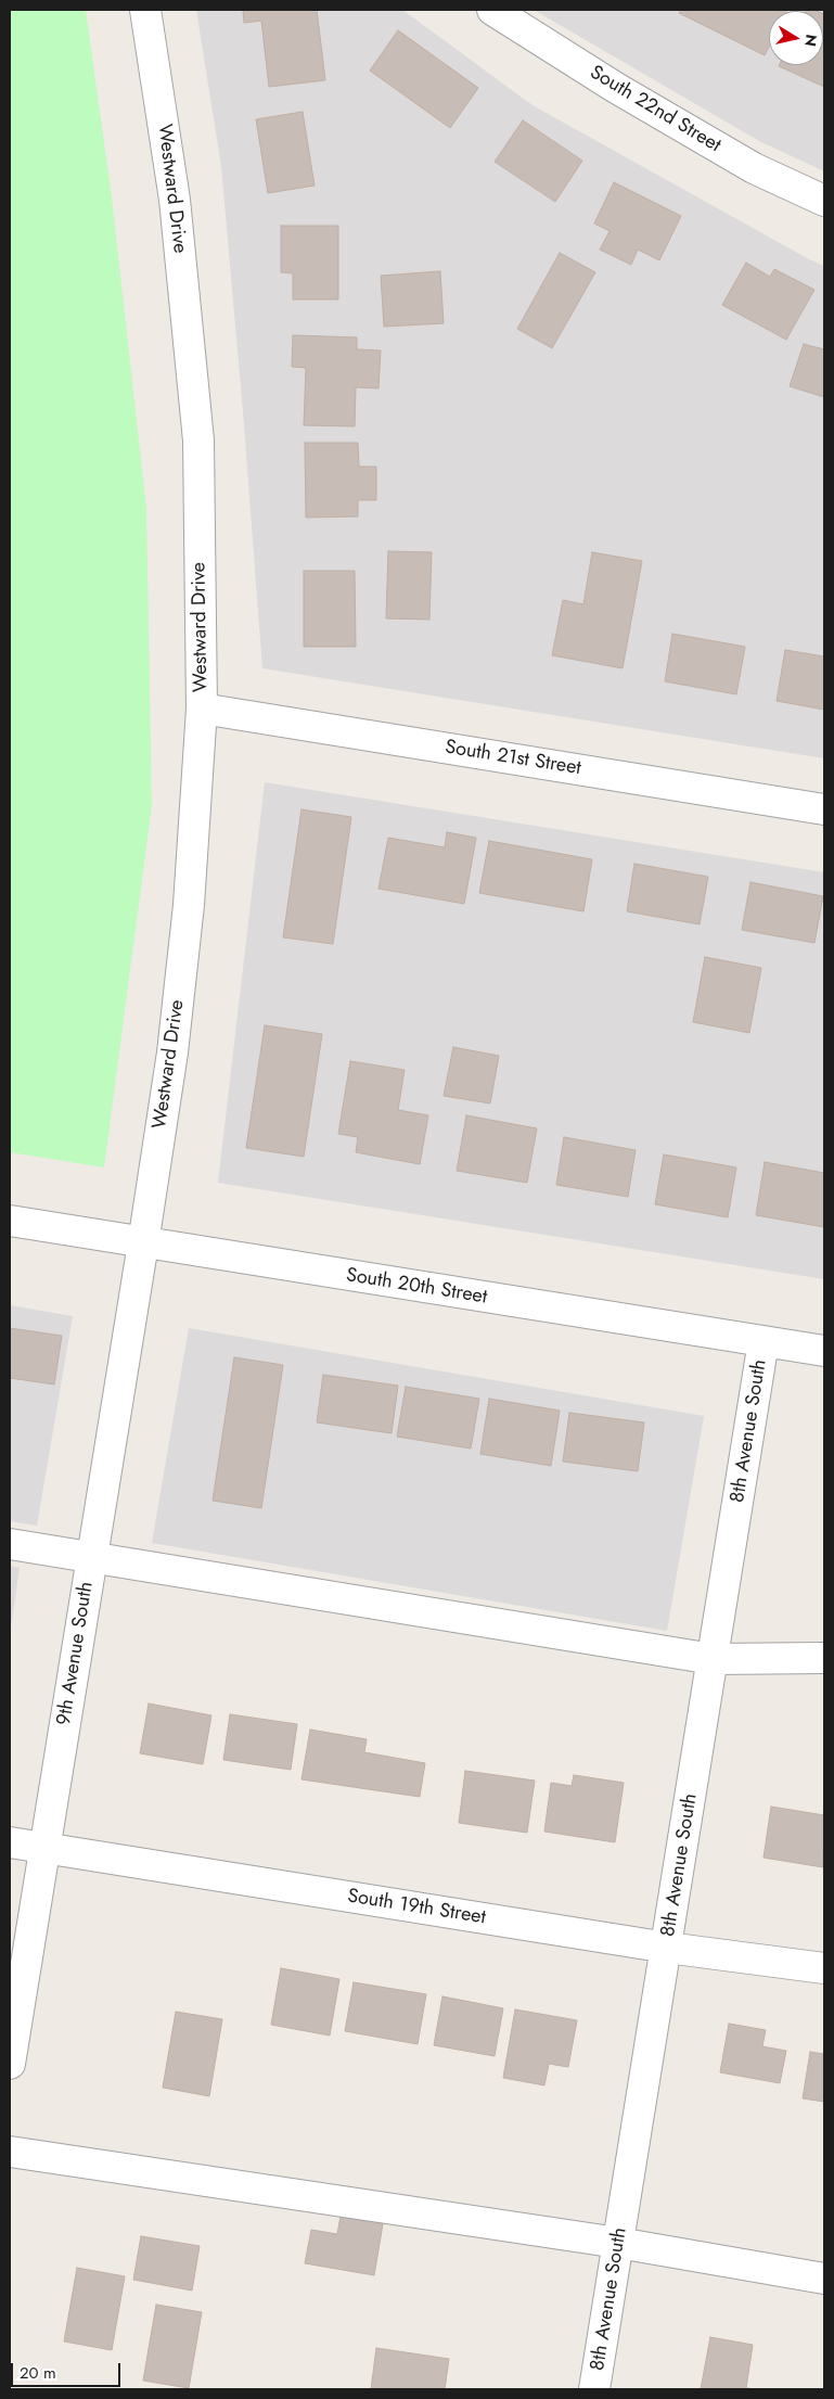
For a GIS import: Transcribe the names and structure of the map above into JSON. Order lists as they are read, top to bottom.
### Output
{
  "streets": {
    "street": [
      "South 22nd Street",
      "Westward Drive",
      "South 21st Street",
      "South 20th Street",
      "8th Avenue South",
      "9th Avenue South",
      "South 19th Street"
    ]
  },
  "crossings": [
    ["Westward Drive", "South 21st Street"],
    ["Westward Drive", "South 20th Street"],
    ["Westward Drive", "9th Avenue South"],
    ["South 20th Street", "8th Avenue South"],
    ["South 20th Street", "9th Avenue South"],
    ["8th Avenue South", "South 19th Street"],
    ["9th Avenue South", "South 19th Street"]
  ],
  "scale_bar": "20 m",
  "north": "right"
}
